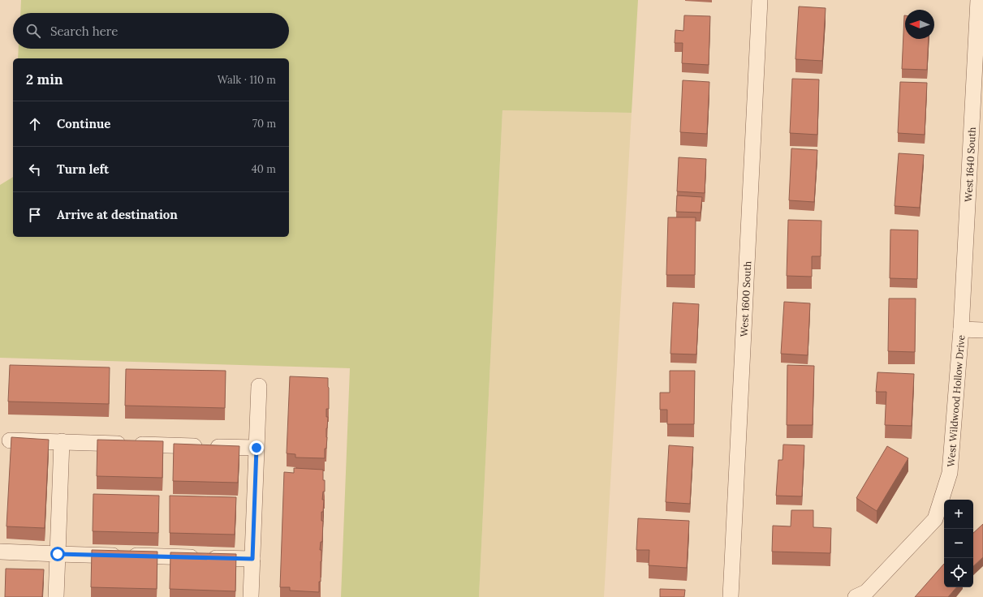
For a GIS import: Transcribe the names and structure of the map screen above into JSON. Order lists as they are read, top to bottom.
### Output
{
  "streets": {
    "street": ["West 1640 South", "West 1600 South", "West Wildwood Hollow Drive"]
  },
  "crossings": [
    ["West 1640 South", "West Wildwood Hollow Drive"]
  ],
  "north": "left",
  "page": {
    "search": "Search here",
    "heading": ["2 min", "Walk · 110 m"],
    "list": [
      ["Continue", "70 m"],
      ["Turn left", "40 m"],
      "Arrive at destination"
    ],
    "map_buttons": ["+", "−"]
  }
}
